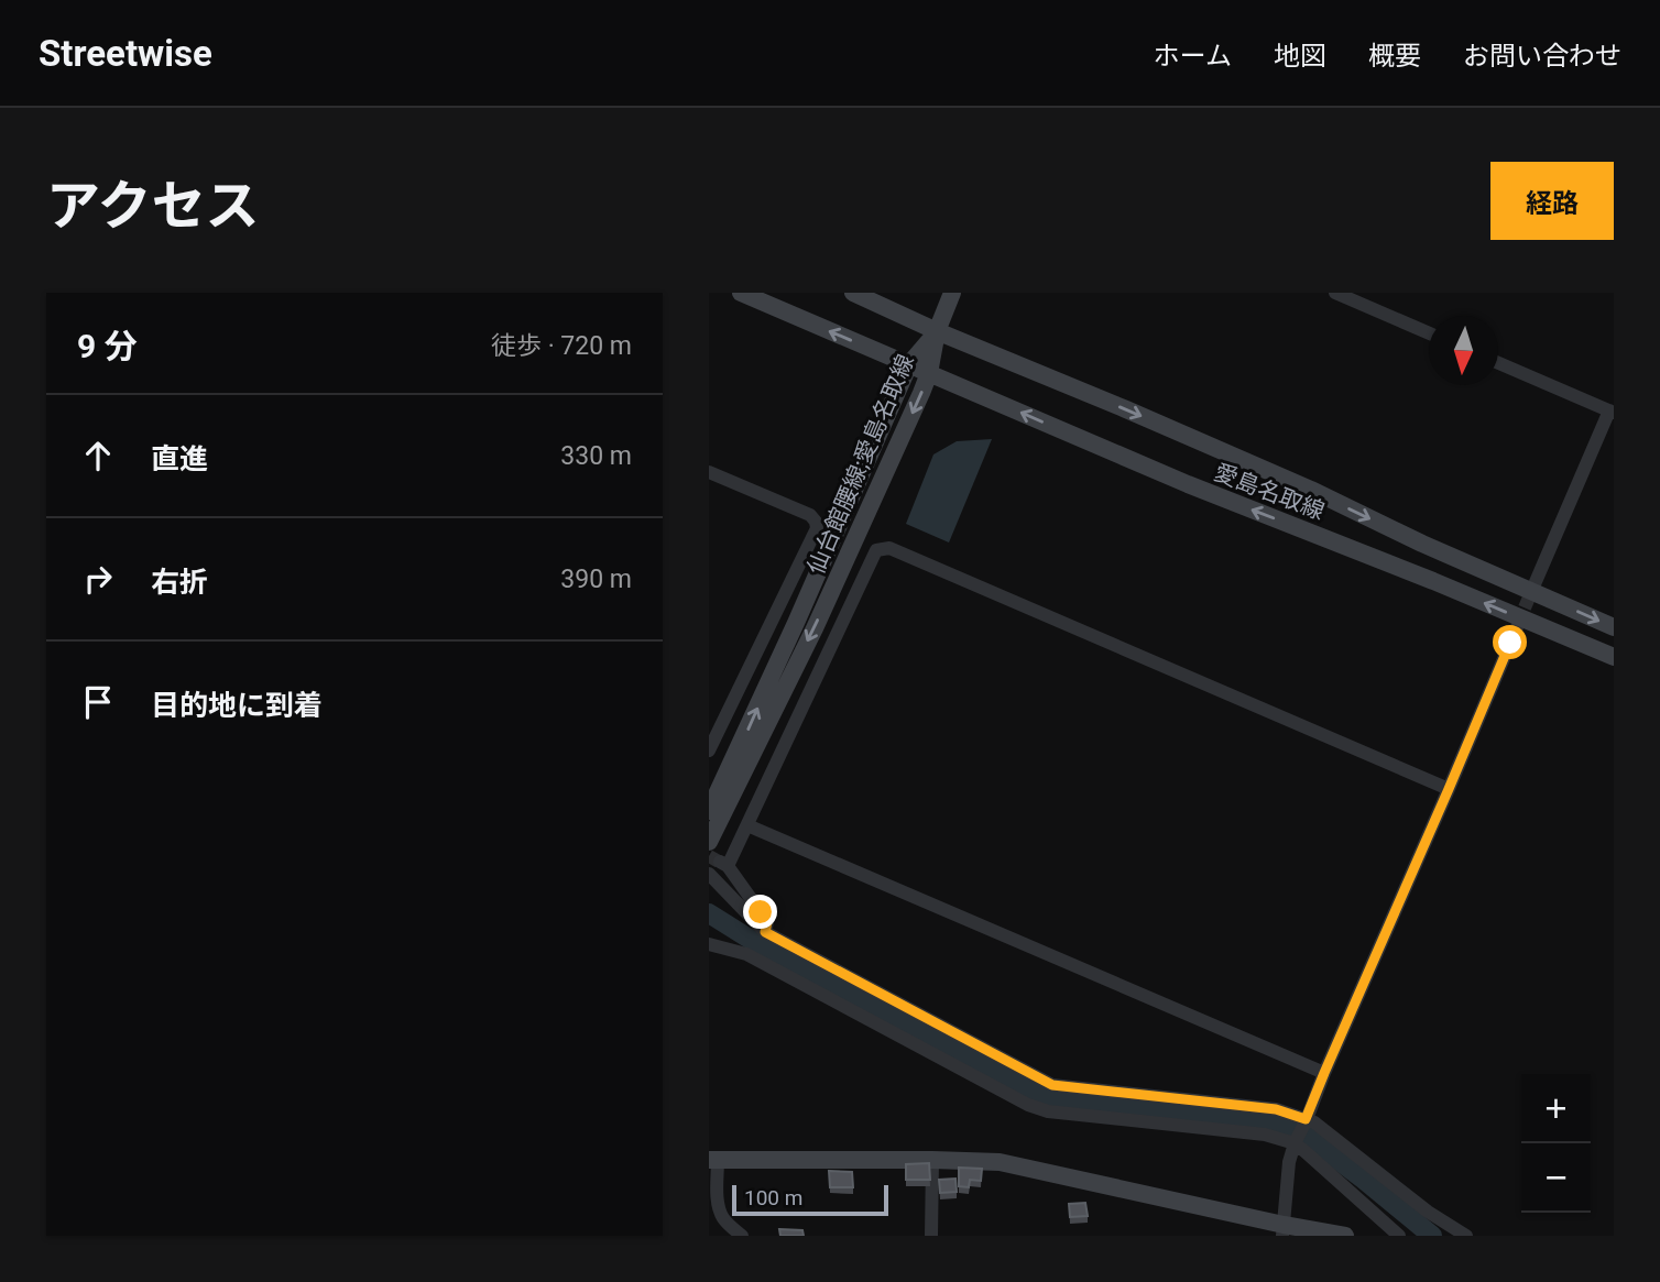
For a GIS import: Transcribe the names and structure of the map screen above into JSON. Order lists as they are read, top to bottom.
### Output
{
  "streets": {
    "main road": ["仙台館腰線;愛島名取線", "愛島名取線"]
  },
  "crossings": [
    ["仙台館腰線;愛島名取線", "愛島名取線"]
  ],
  "scale_bar": "100 m",
  "north": "bottom",
  "page": {
    "header": "Streetwise",
    "nav": [
      "ホーム",
      "地図",
      "概要",
      "お問い合わせ"
    ],
    "title": "アクセス",
    "buttons": "経路",
    "heading": ["9 分", "徒歩 · 720 m"],
    "list": [
      ["直進", "330 m"],
      ["右折", "390 m"],
      "目的地に到着"
    ],
    "map_buttons": ["+", "−"],
    "scale": "100 m"
  }
}
